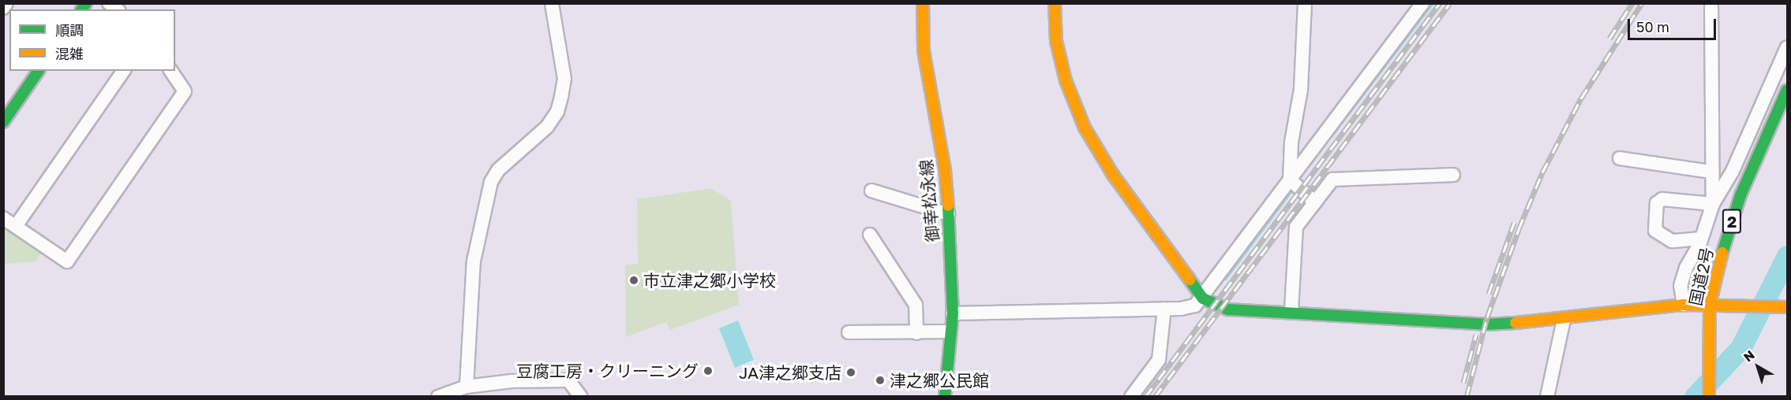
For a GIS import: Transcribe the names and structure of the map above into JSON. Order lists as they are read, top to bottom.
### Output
{
  "streets": {
    "main road": ["御幸松永線", "2", "国道2号"]
  },
  "places": [
    "市立津之郷小学校",
    "豆腐工房・クリーニング",
    "JA津之郷支店",
    "津之郷公民館"
  ],
  "legend": ["順調", "混雑"],
  "scale_bar": "50 m",
  "north": "top left"
}
